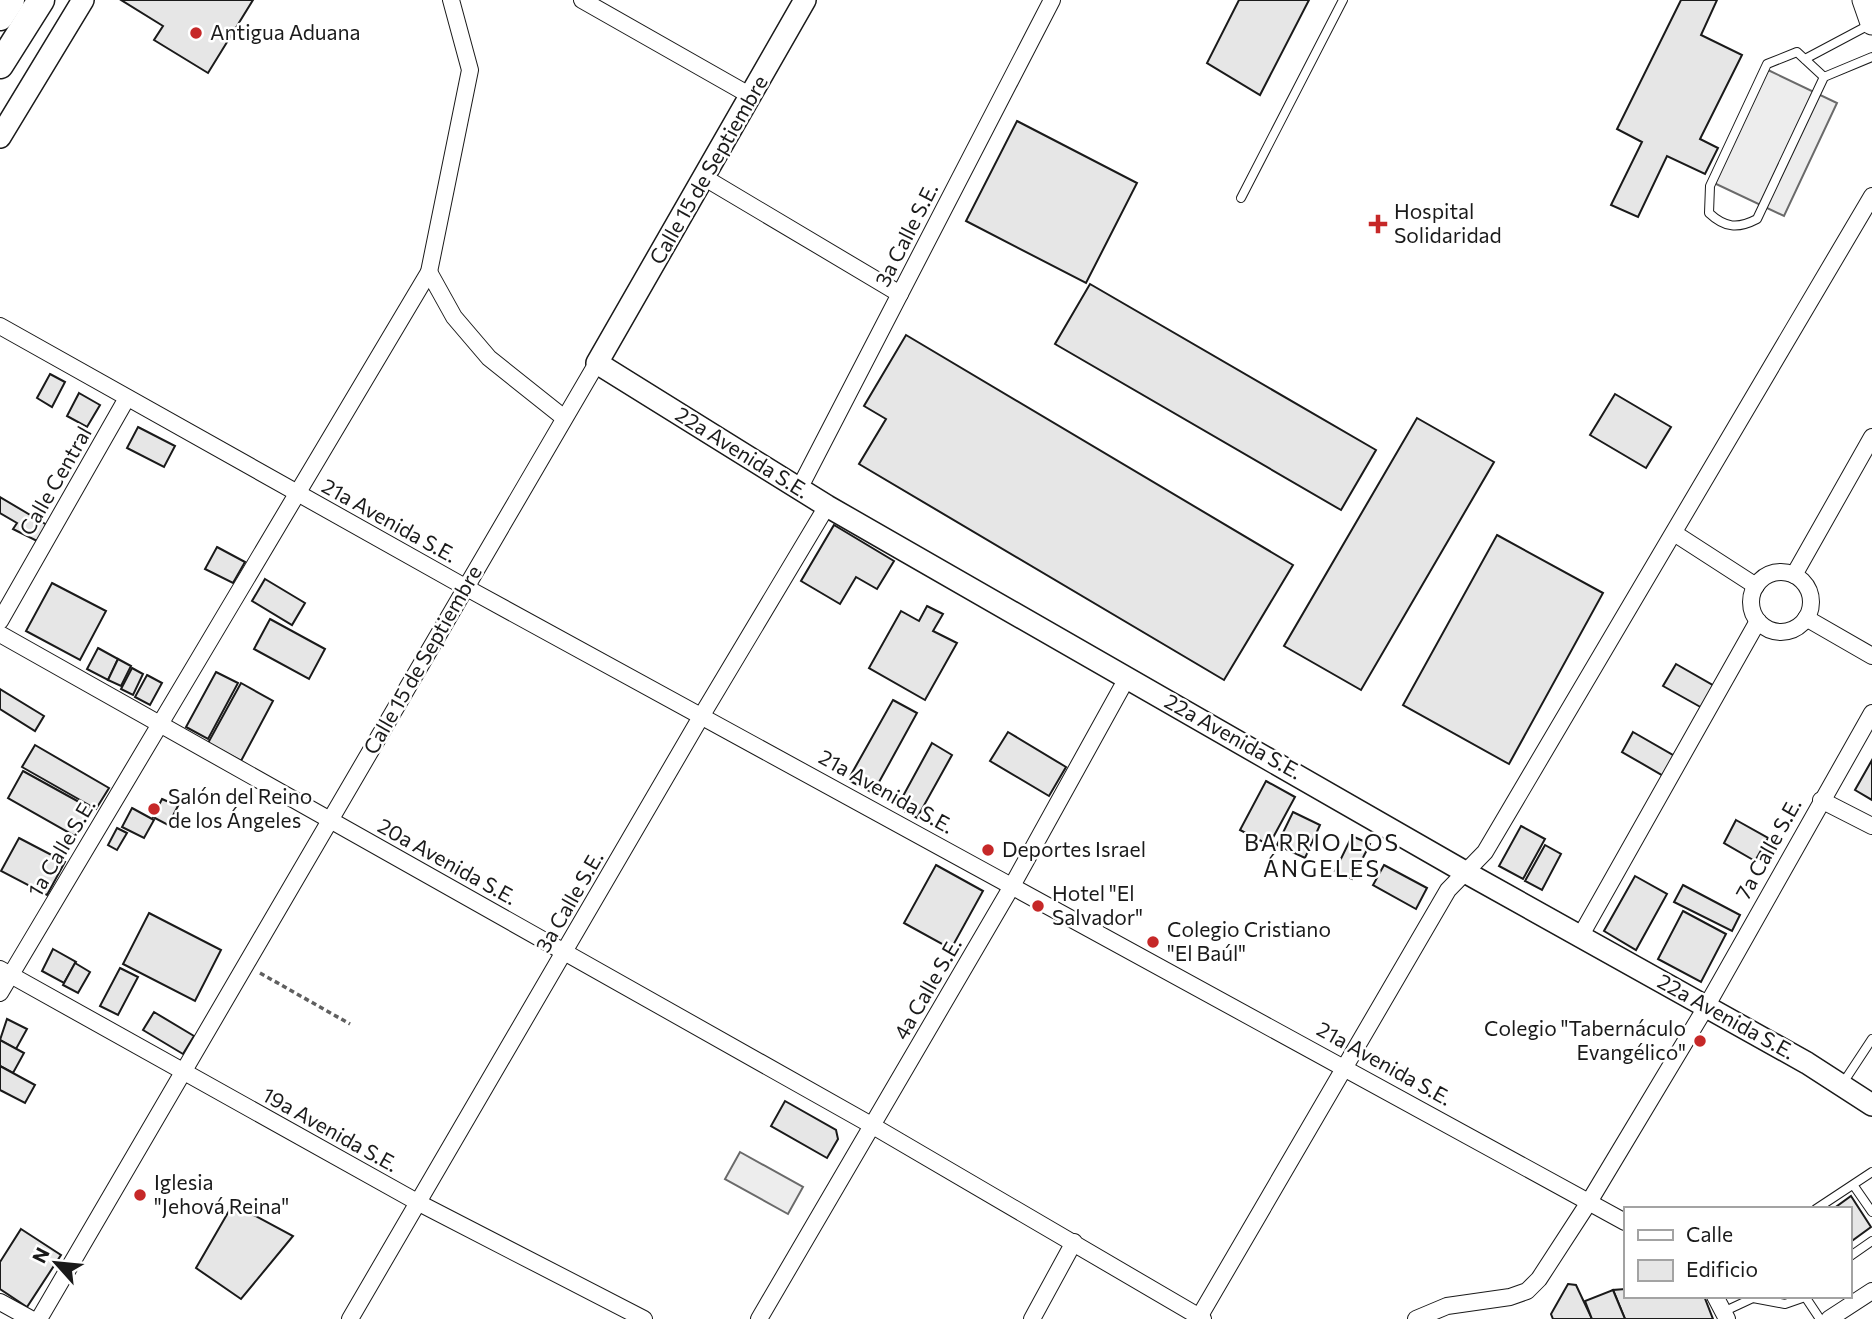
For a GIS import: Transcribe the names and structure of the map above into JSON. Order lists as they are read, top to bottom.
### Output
{
  "streets": {
    "street": [
      "Calle 15 de Septiembre",
      "3a Calle S.E.",
      "22a Avenida S.E.",
      "Calle Central",
      "21a Avenida S.E.",
      "1a Calle S.E.",
      "7a Calle S.E.",
      "20a Avenida S.E.",
      "4a Calle S.E.",
      "19a Avenida S.E."
    ]
  },
  "crossings": [
    ["Calle 15 de Septiembre", "22a Avenida S.E."],
    ["Calle 15 de Septiembre", "21a Avenida S.E."],
    ["Calle 15 de Septiembre", "20a Avenida S.E."],
    ["Calle 15 de Septiembre", "19a Avenida S.E."],
    ["3a Calle S.E.", "22a Avenida S.E."],
    ["3a Calle S.E.", "21a Avenida S.E."],
    ["3a Calle S.E.", "20a Avenida S.E."],
    ["3a Calle S.E.", "19a Avenida S.E."],
    ["22a Avenida S.E.", "7a Calle S.E."],
    ["22a Avenida S.E.", "4a Calle S.E."],
    ["Calle Central", "21a Avenida S.E."],
    ["21a Avenida S.E.", "1a Calle S.E."],
    ["21a Avenida S.E.", "7a Calle S.E."],
    ["21a Avenida S.E.", "4a Calle S.E."],
    ["1a Calle S.E.", "20a Avenida S.E."],
    ["1a Calle S.E.", "19a Avenida S.E."],
    ["20a Avenida S.E.", "4a Calle S.E."]
  ],
  "districts": ["BARRIO LOS ÁNGELES"],
  "places": {
    "other": [
      "Antigua Aduana",
      "Salón del Reino de los Ángeles",
      "Deportes Israel",
      "Hotel \"El Salvador\"",
      "Colegio Cristiano \"El Baúl\"",
      "Colegio \"Tabernáculo Evangélico\"",
      "Iglesia \"Jehová Reina\""
    ],
    "health": ["Hospital Solidaridad"]
  },
  "legend": ["Calle", "Edificio"],
  "north": "top left"
}
